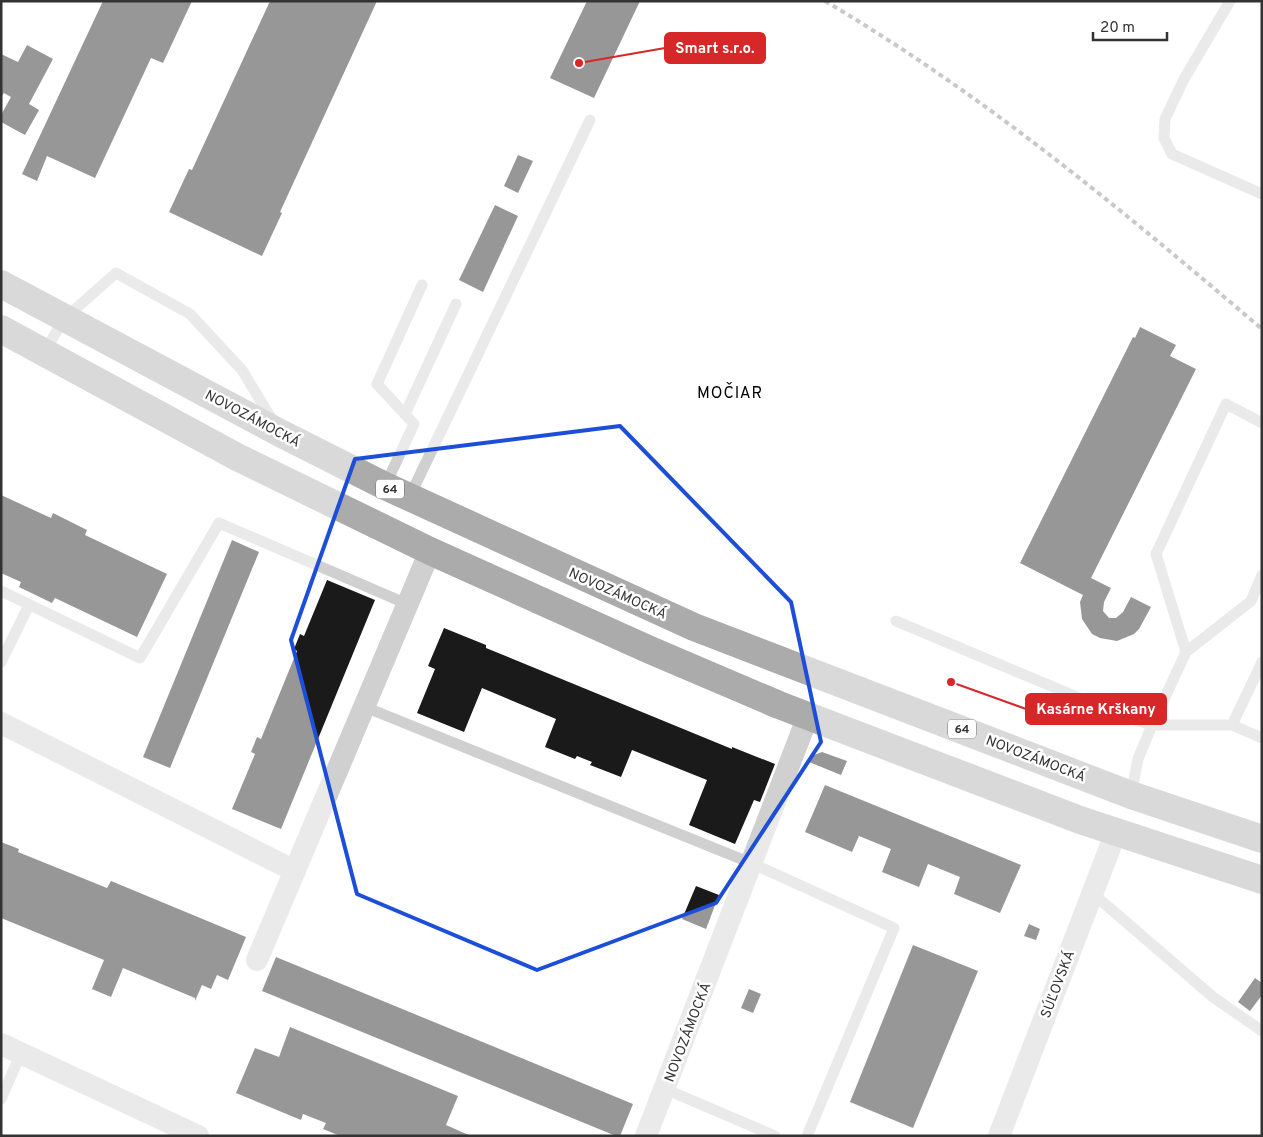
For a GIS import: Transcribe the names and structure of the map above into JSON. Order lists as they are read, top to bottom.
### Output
{
  "streets": {
    "main road": ["NOVOZÁMOCKÁ", "64"],
    "street": ["SÚĽOVSKÁ"]
  },
  "districts": ["MOČIAR"],
  "places": ["Smart s.r.o.", "Kasárne Krškany"],
  "scale_bar": "20 m"
}
